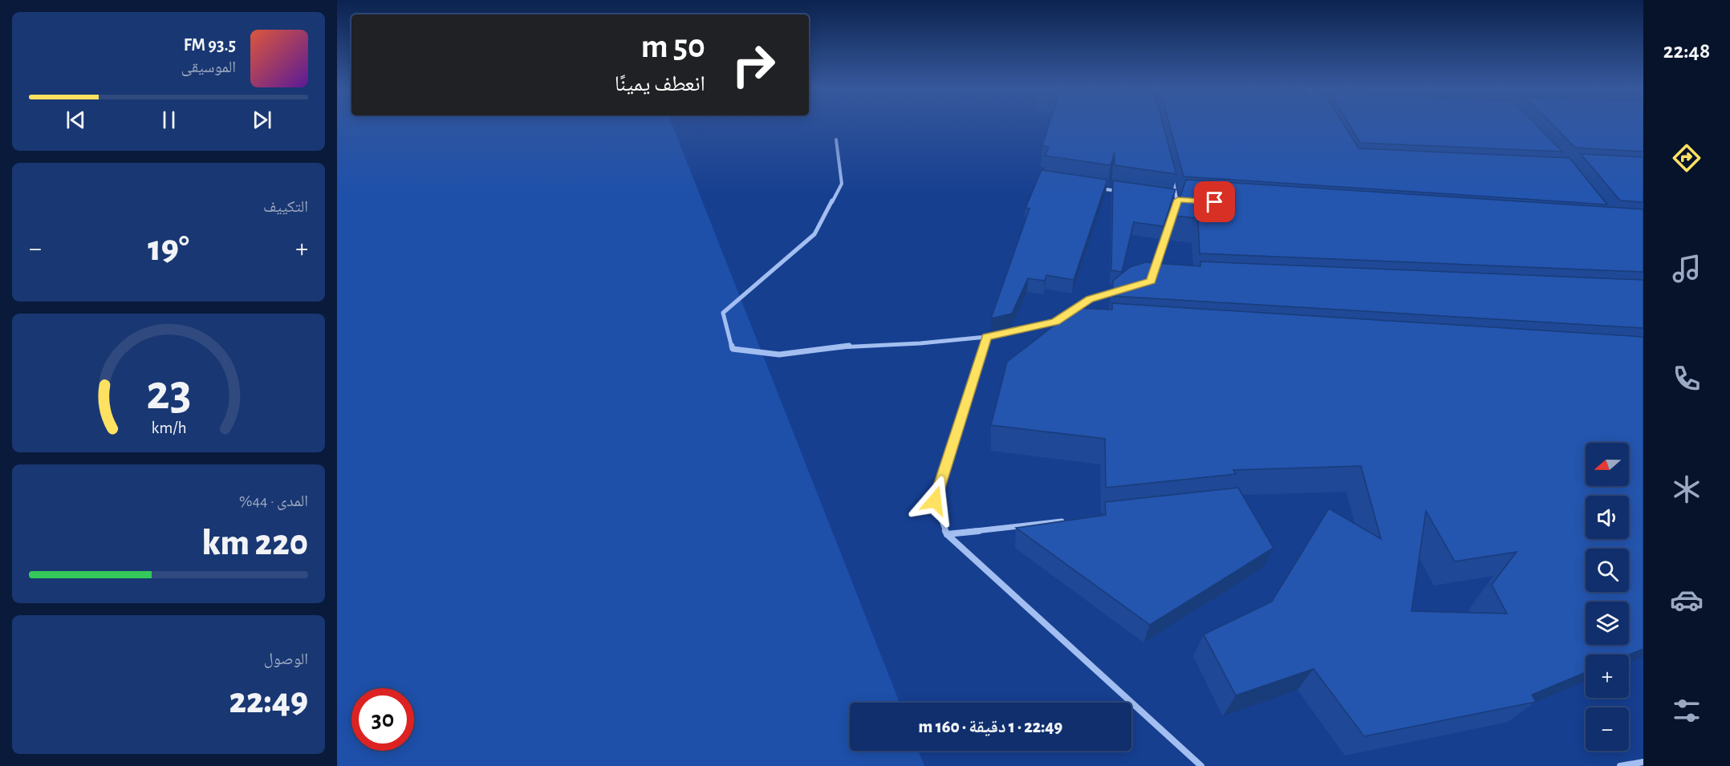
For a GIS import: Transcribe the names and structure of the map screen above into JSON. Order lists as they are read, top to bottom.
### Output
{
  "north": "left",
  "page": {
    "tabs": "22:48",
    "turn": ["50 m", "انعطف يمينًا"],
    "song": ["93.5 FM", "الموسيقى"],
    "tile": [
      "التكييف",
      ["المدى · 44%", "220 km"],
      ["الوصول", "22:49"]
    ],
    "heat": ["−", "19°", "+"],
    "map_buttons": ["+", "−"],
    "limit": "30",
    "trip": "22:49 · 1 دقيقة · 160 m",
    "gauge": ["23", "km/h"]
  }
}
